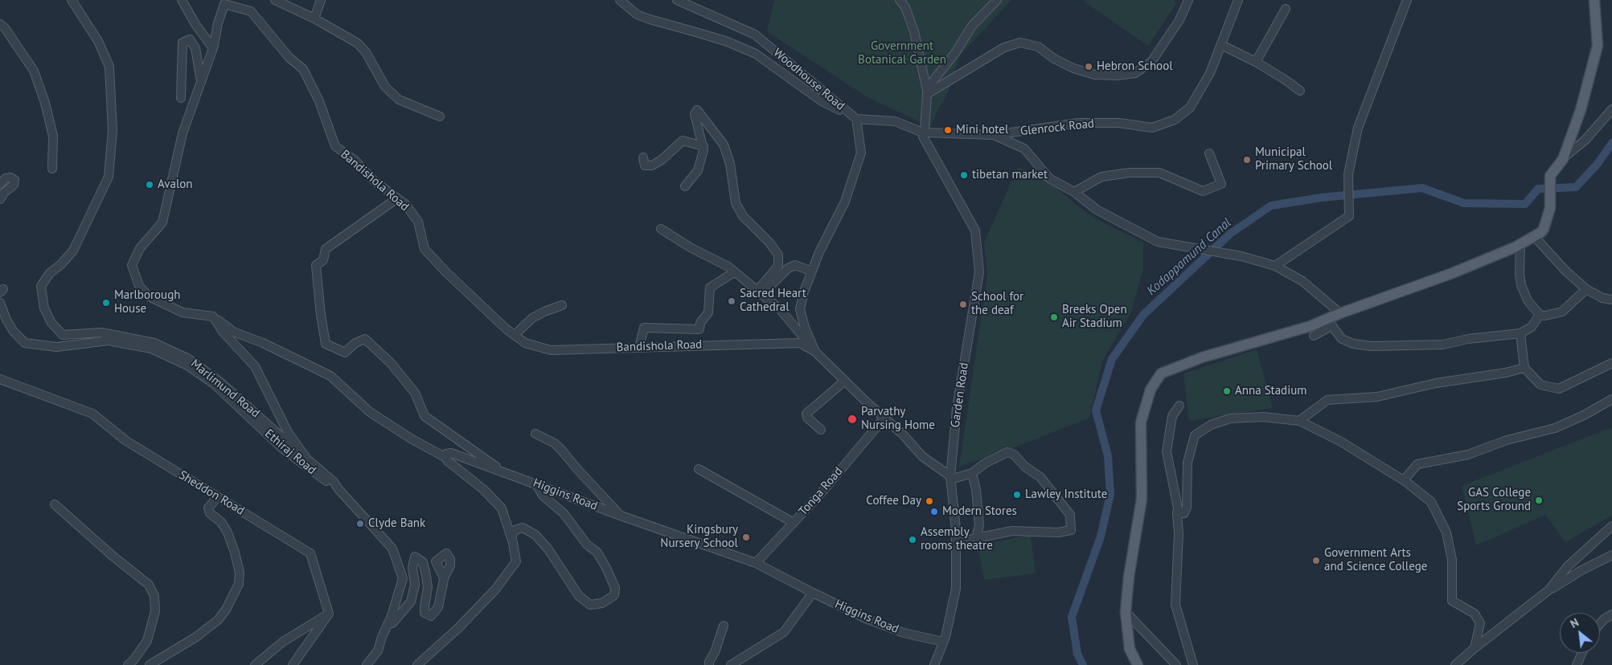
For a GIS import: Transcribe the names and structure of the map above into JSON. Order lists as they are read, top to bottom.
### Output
{
  "streets": {
    "street": [
      "Woodhouse Road",
      "Glenrock Road",
      "Bandishola Road",
      "Marlimund Road",
      "Garden Road",
      "Ethiraj Road",
      "Tonga Road",
      "Sheddon Road",
      "Higgins Road"
    ]
  },
  "crossings": [
    ["Woodhouse Road", "Garden Road"],
    ["Bandishola Road", "Garden Road"],
    ["Bandishola Road", "Tonga Road"],
    ["Marlimund Road", "Ethiraj Road"],
    ["Garden Road", "Higgins Road"],
    ["Tonga Road", "Higgins Road"]
  ],
  "water": ["Kodappamund Canal"],
  "parks": ["Government Botanical Garden"],
  "places": [
    "Hebron School",
    "Mini hotel",
    "Municipal Primary School",
    "tibetan market",
    "Avalon",
    "Sacred Heart Cathedral",
    "Marlborough House",
    "School for the deaf",
    "Breeks Open Air Stadium",
    "Anna Stadium",
    "Parvathy Nursing Home",
    "Lawley Institute",
    "GAS College Sports Ground",
    "Coffee Day",
    "Modern Stores",
    "Clyde Bank",
    "Kingsbury Nursery School",
    "Assembly rooms theatre",
    "Government Arts and Science College"
  ],
  "north": "top left"
}
